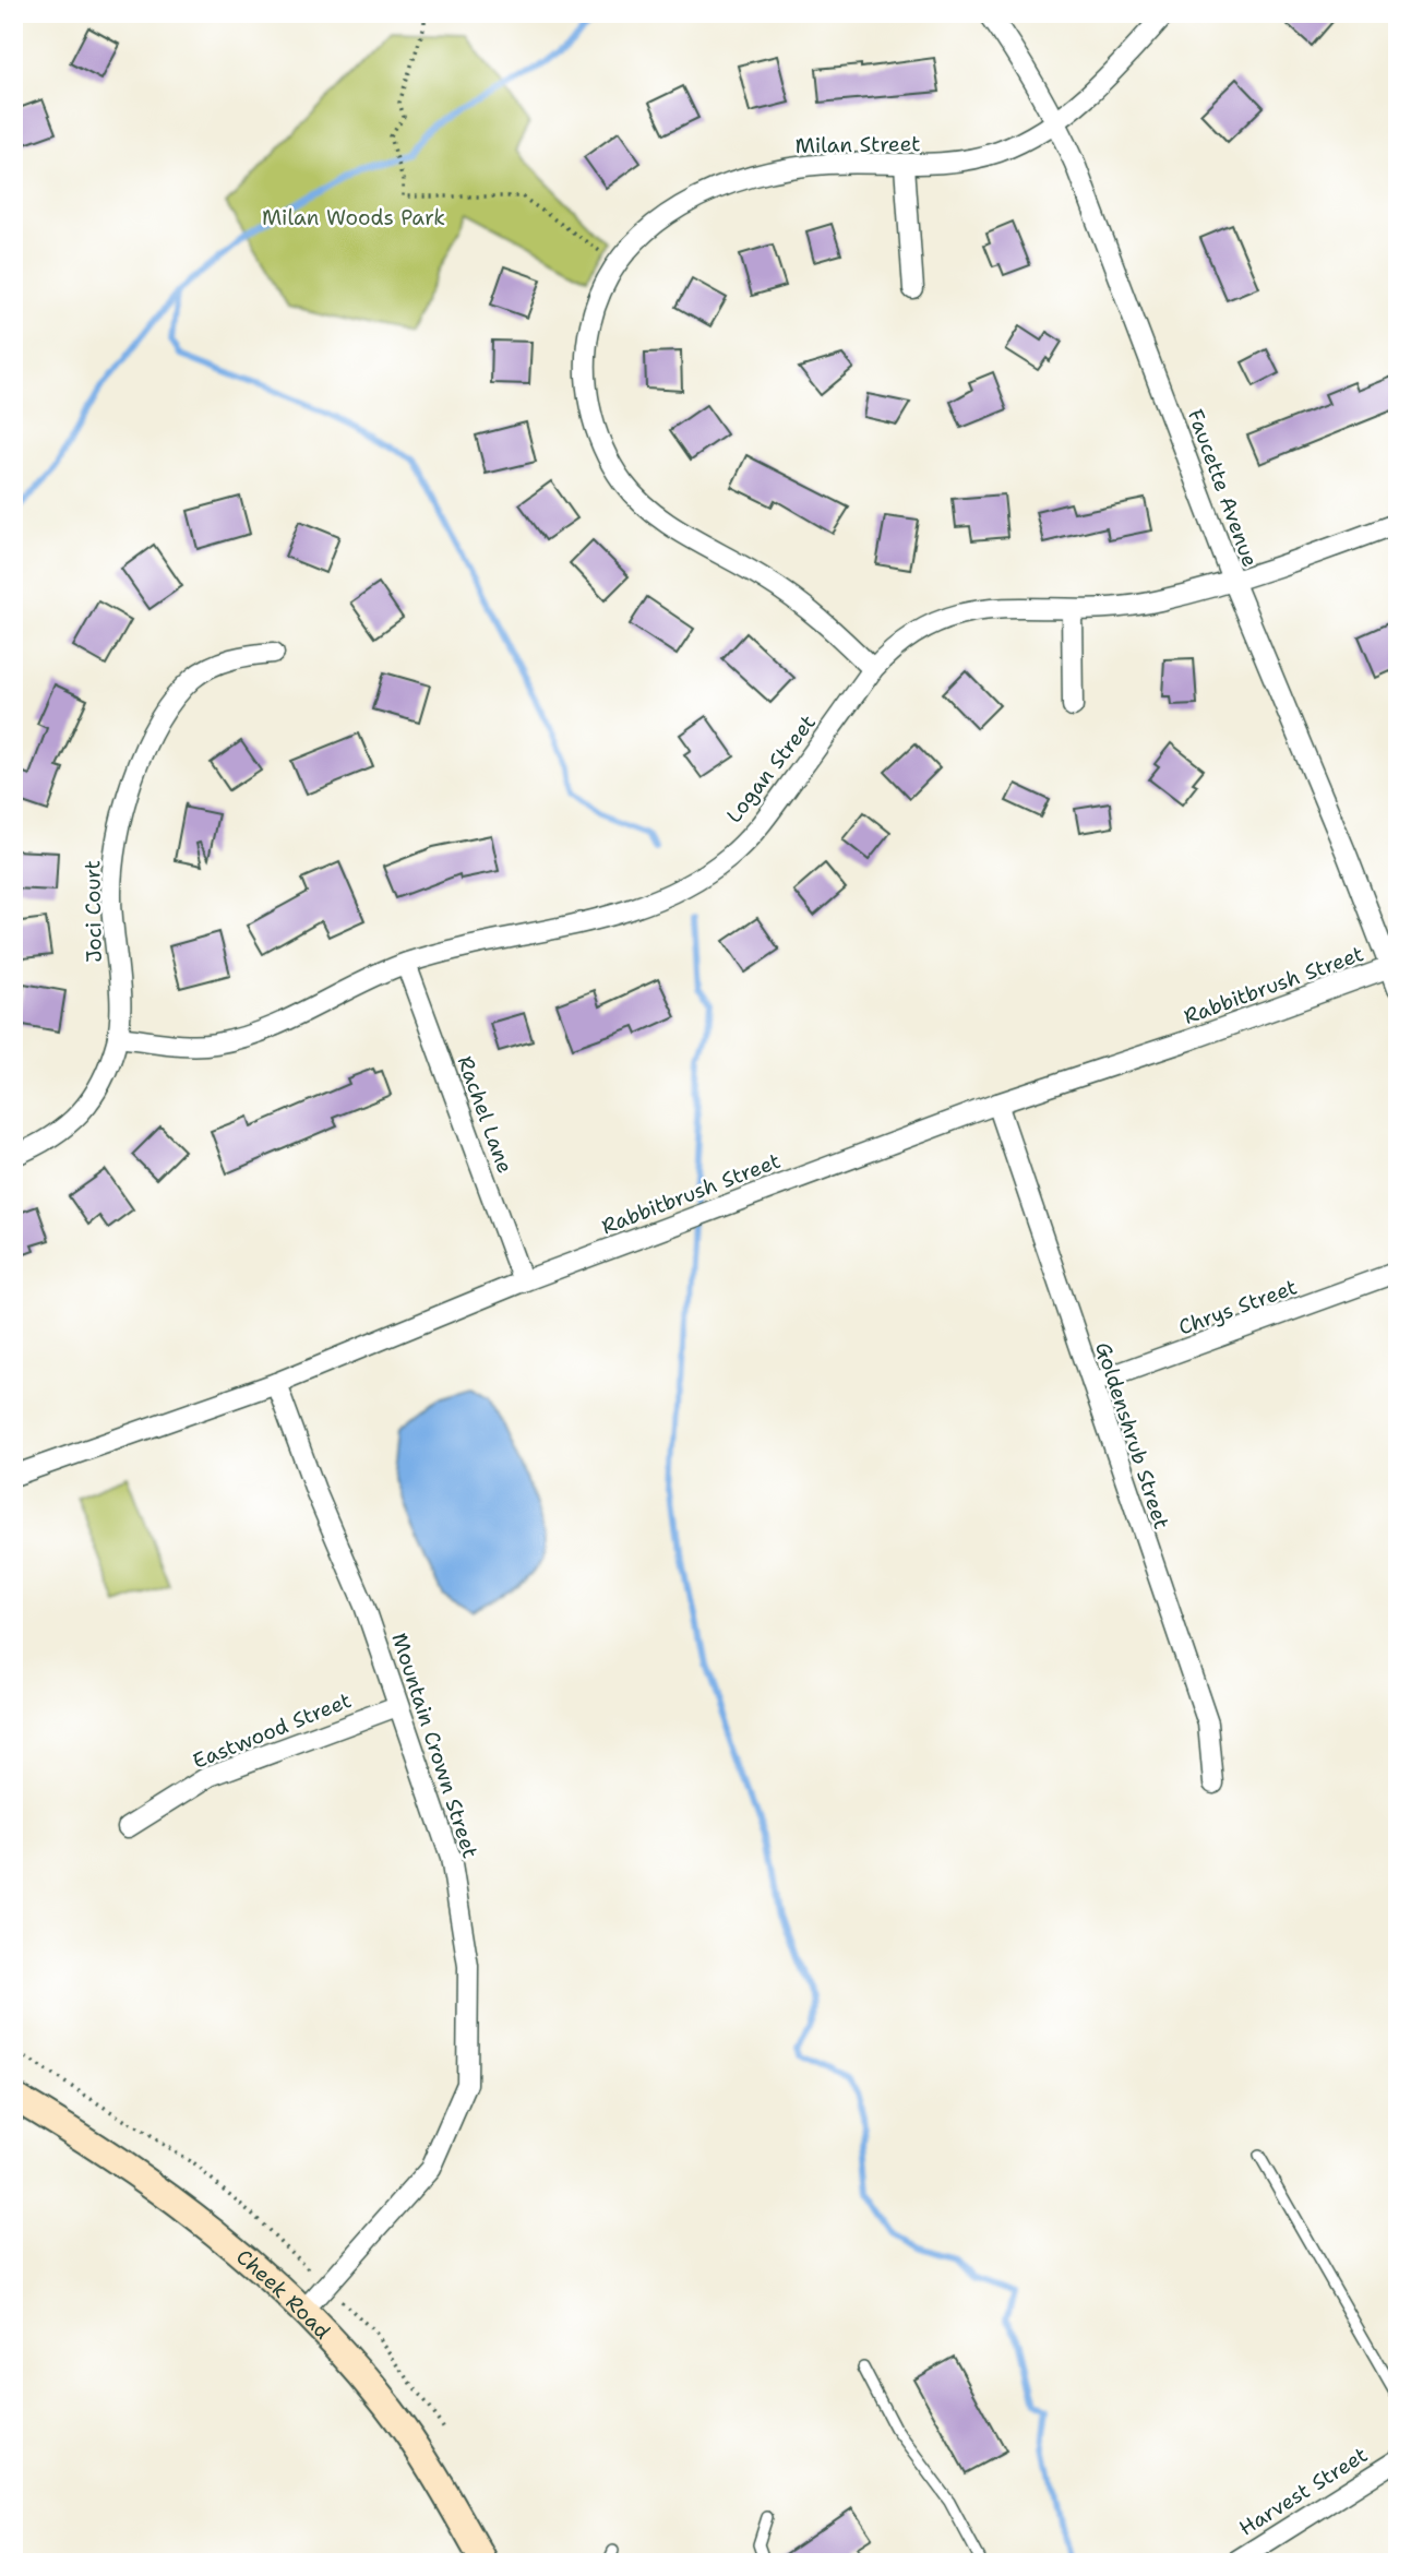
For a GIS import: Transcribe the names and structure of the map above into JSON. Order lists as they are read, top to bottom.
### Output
{
  "streets": {
    "street": [
      "Milan Street",
      "Faucette Avenue",
      "Logan Street",
      "Joci Court",
      "Rabbitbrush Street",
      "Rachel Lane",
      "Chrys Street",
      "Goldenshrub Street",
      "Eastwood Street",
      "Mountain Crown Street",
      "Cheek Road",
      "Harvest Street"
    ]
  },
  "crossings": [
    ["Milan Street", "Faucette Avenue"],
    ["Milan Street", "Logan Street"],
    ["Faucette Avenue", "Logan Street"],
    ["Faucette Avenue", "Rabbitbrush Street"],
    ["Logan Street", "Joci Court"],
    ["Logan Street", "Rachel Lane"],
    ["Rabbitbrush Street", "Rachel Lane"],
    ["Rabbitbrush Street", "Goldenshrub Street"],
    ["Rabbitbrush Street", "Mountain Crown Street"],
    ["Chrys Street", "Goldenshrub Street"],
    ["Eastwood Street", "Mountain Crown Street"],
    ["Mountain Crown Street", "Cheek Road"]
  ],
  "parks": ["Milan Woods Park"]
}
